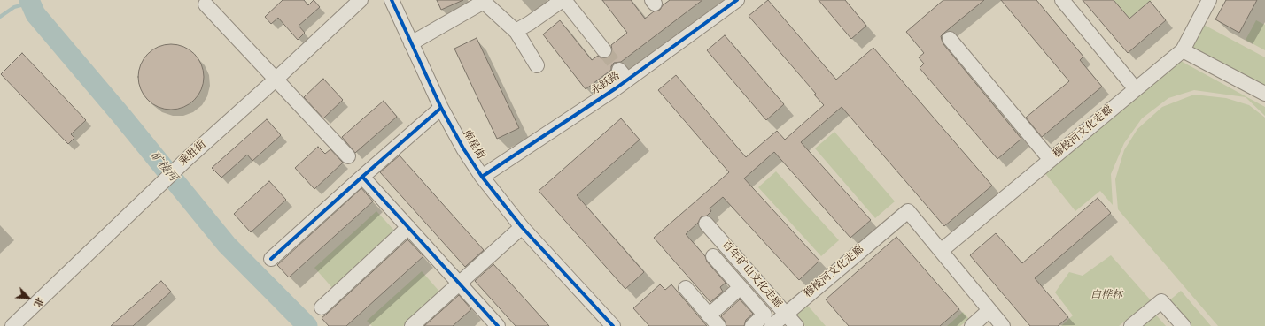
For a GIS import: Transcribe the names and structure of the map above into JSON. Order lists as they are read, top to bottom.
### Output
{
  "streets": {
    "street": [
      "永跃路",
      "穆棱河文化走廊",
      "南星街",
      "乘胜街",
      "百年矿山文化走廊"
    ]
  },
  "crossings": [
    ["永跃路", "南星街"],
    ["穆棱河文化走廊", "百年矿山文化走廊"]
  ],
  "water": ["矿棱河"],
  "parks": ["白桦林"],
  "north": "bottom right"
}
